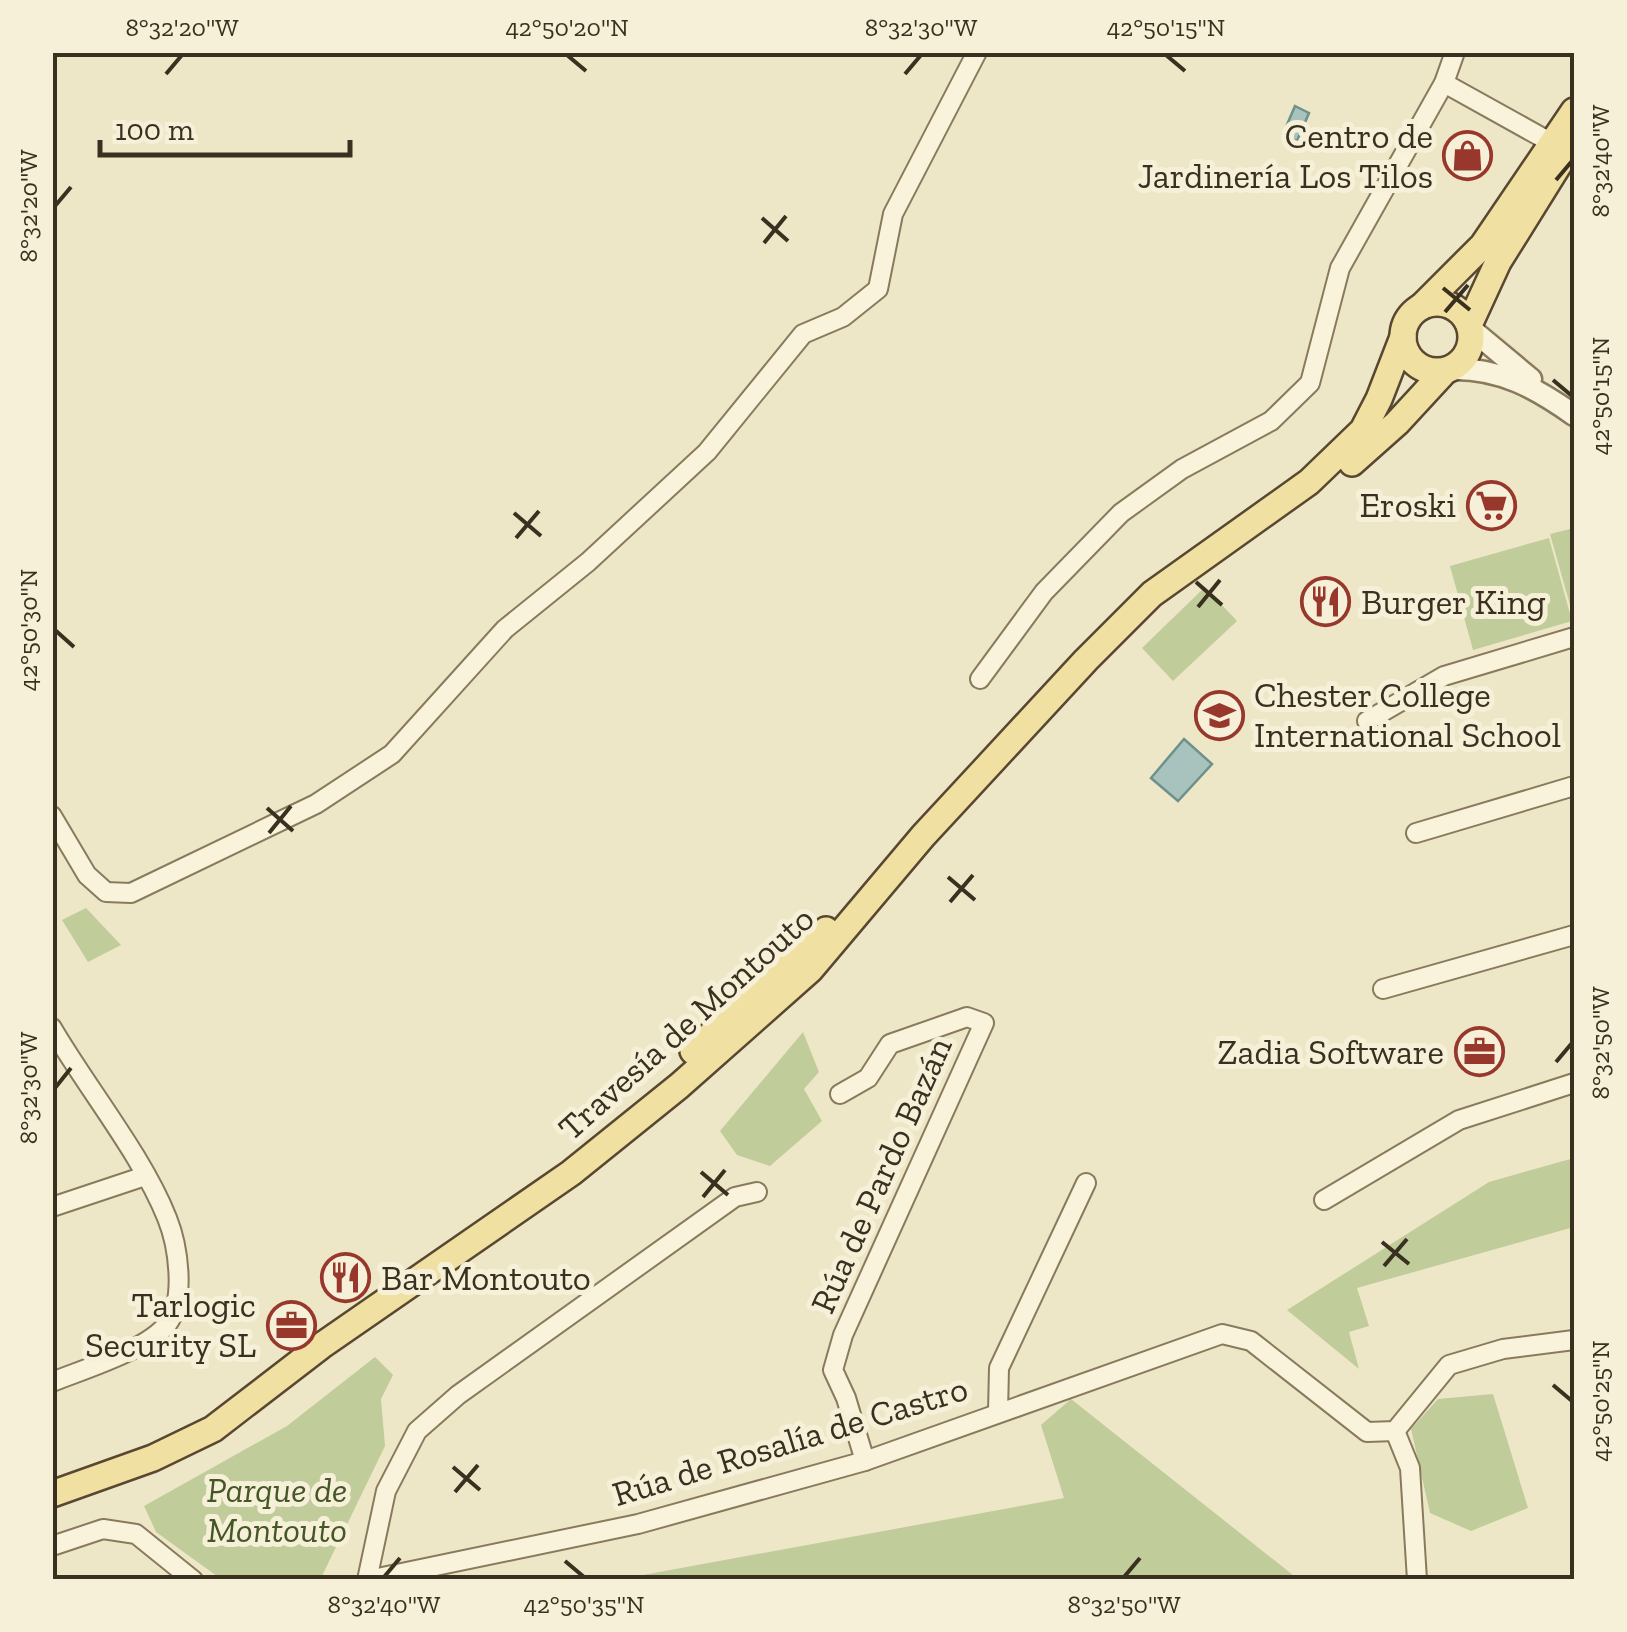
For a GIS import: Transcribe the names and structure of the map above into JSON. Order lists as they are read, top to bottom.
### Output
{
  "streets": {
    "main road": ["Travesía de Montouto"],
    "street": ["Rúa de Pardo Bazán", "Rúa de Rosalía de Castro"]
  },
  "crossings": [
    ["Rúa de Pardo Bazán", "Rúa de Rosalía de Castro"]
  ],
  "parks": ["Parque de Montouto"],
  "places": {
    "shop": ["Centro de Jardinería Los Tilos"],
    "supermarket": ["Eroski"],
    "restaurant": ["Burger King", "Bar Montouto"],
    "school or university": ["Chester College International School"],
    "office": ["Zadia Software", "Tarlogic Security SL"]
  },
  "scale_bar": "100 m",
  "coordinates": [
    "8°32'20\"W",
    "42°50'20\"N",
    "8°32'30\"W",
    "42°50'15\"N",
    "8°32'40\"W",
    "42°50'30\"N",
    "8°32'50\"W",
    "42°50'25\"N",
    "42°50'35\"N"
  ]
}
